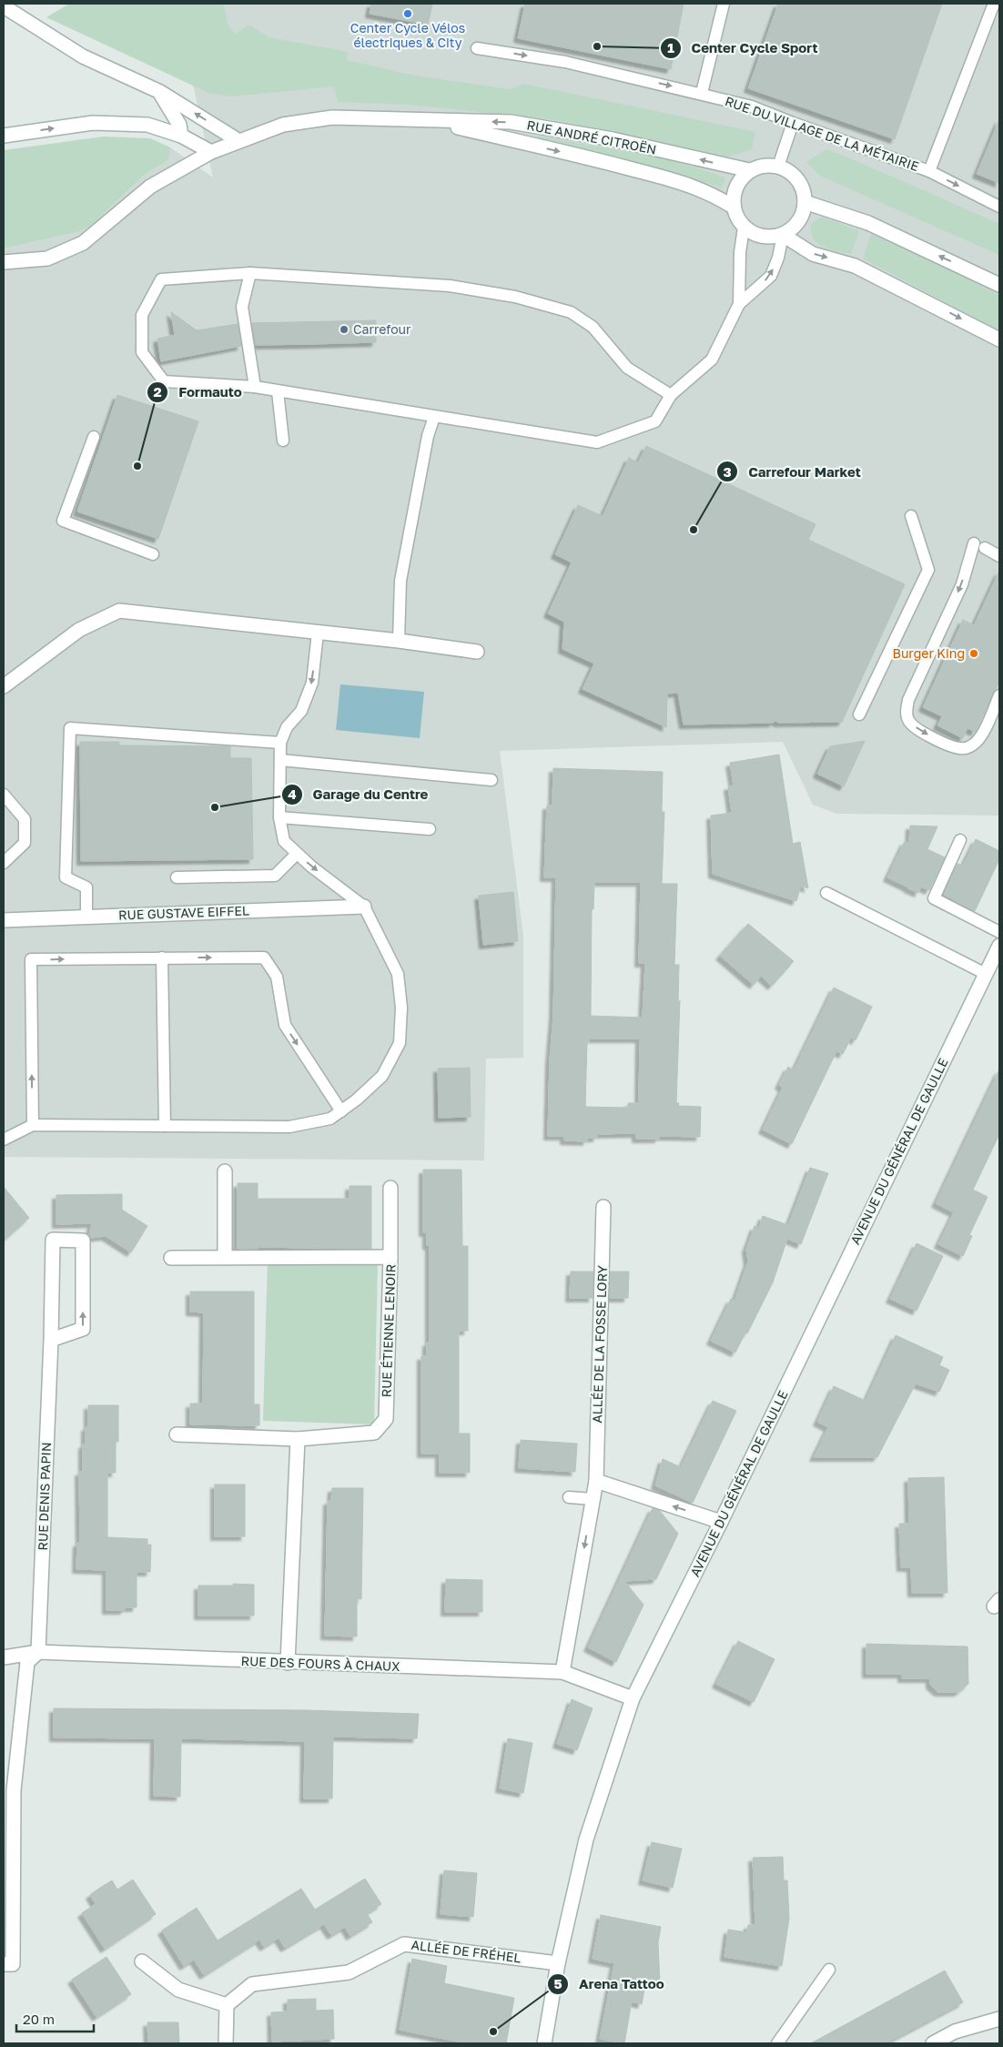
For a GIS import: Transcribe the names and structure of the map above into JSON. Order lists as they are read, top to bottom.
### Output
{
  "streets": {
    "street": [
      "RUE ANDRÉ CITROËN",
      "RUE GUSTAVE EIFFEL",
      "AVENUE DU GÉNÉRAL DE GAULLE",
      "RUE ÉTIENNE LENOIR",
      "ALLÉE DE LA FOSSE LORY",
      "RUE DENIS PAPIN",
      "RUE DES FOURS À CHAUX",
      "ALLÉE DE FRÉHEL"
    ],
    "lane": ["RUE DU VILLAGE DE LA MÉTAIRIE"]
  },
  "crossings": [
    ["AVENUE DU GÉNÉRAL DE GAULLE", "RUE DES FOURS À CHAUX"],
    ["AVENUE DU GÉNÉRAL DE GAULLE", "ALLÉE DE FRÉHEL"],
    ["ALLÉE DE LA FOSSE LORY", "RUE DES FOURS À CHAUX"],
    ["RUE DENIS PAPIN", "RUE DES FOURS À CHAUX"]
  ],
  "one_way": ["RUE DU VILLAGE DE LA MÉTAIRIE", "ALLÉE DE LA FOSSE LORY"],
  "places": [
    "Center Cycle Vélos électriques & City",
    "Center Cycle Sport",
    "Carrefour",
    "Formauto",
    "Carrefour Market",
    "Burger King",
    "Garage du Centre",
    "Arena Tattoo"
  ],
  "scale_bar": "20 m"
}
